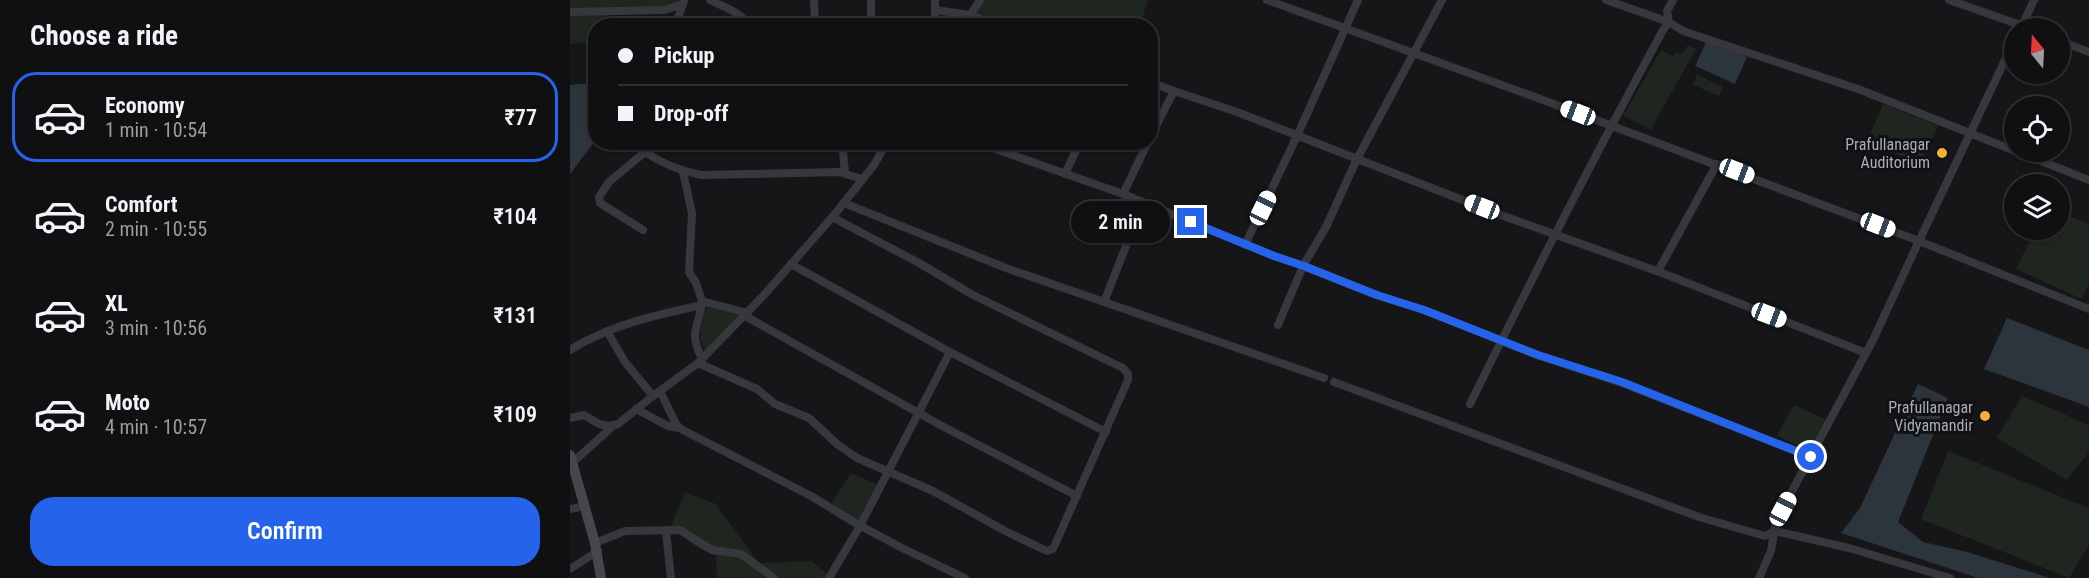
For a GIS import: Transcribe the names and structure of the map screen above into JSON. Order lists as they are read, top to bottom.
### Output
{
  "places": ["Prafullanagar Auditorium", "Prafullanagar Vidyamandir"],
  "north": "top",
  "page": {
    "heading": "Choose a ride",
    "banner": ["Pickup", "Drop-off"],
    "list": [
      {
        "name": "Economy",
        "note": "1 min · 10:54",
        "value": "₹77"
      },
      {
        "name": "Comfort",
        "note": "2 min · 10:55",
        "value": "₹104"
      },
      {
        "name": "XL",
        "note": "3 min · 10:56",
        "value": "₹131"
      },
      {
        "name": "Moto",
        "note": "4 min · 10:57",
        "value": "₹109"
      }
    ],
    "bubble": "2 min",
    "buttons": "Confirm"
  }
}
